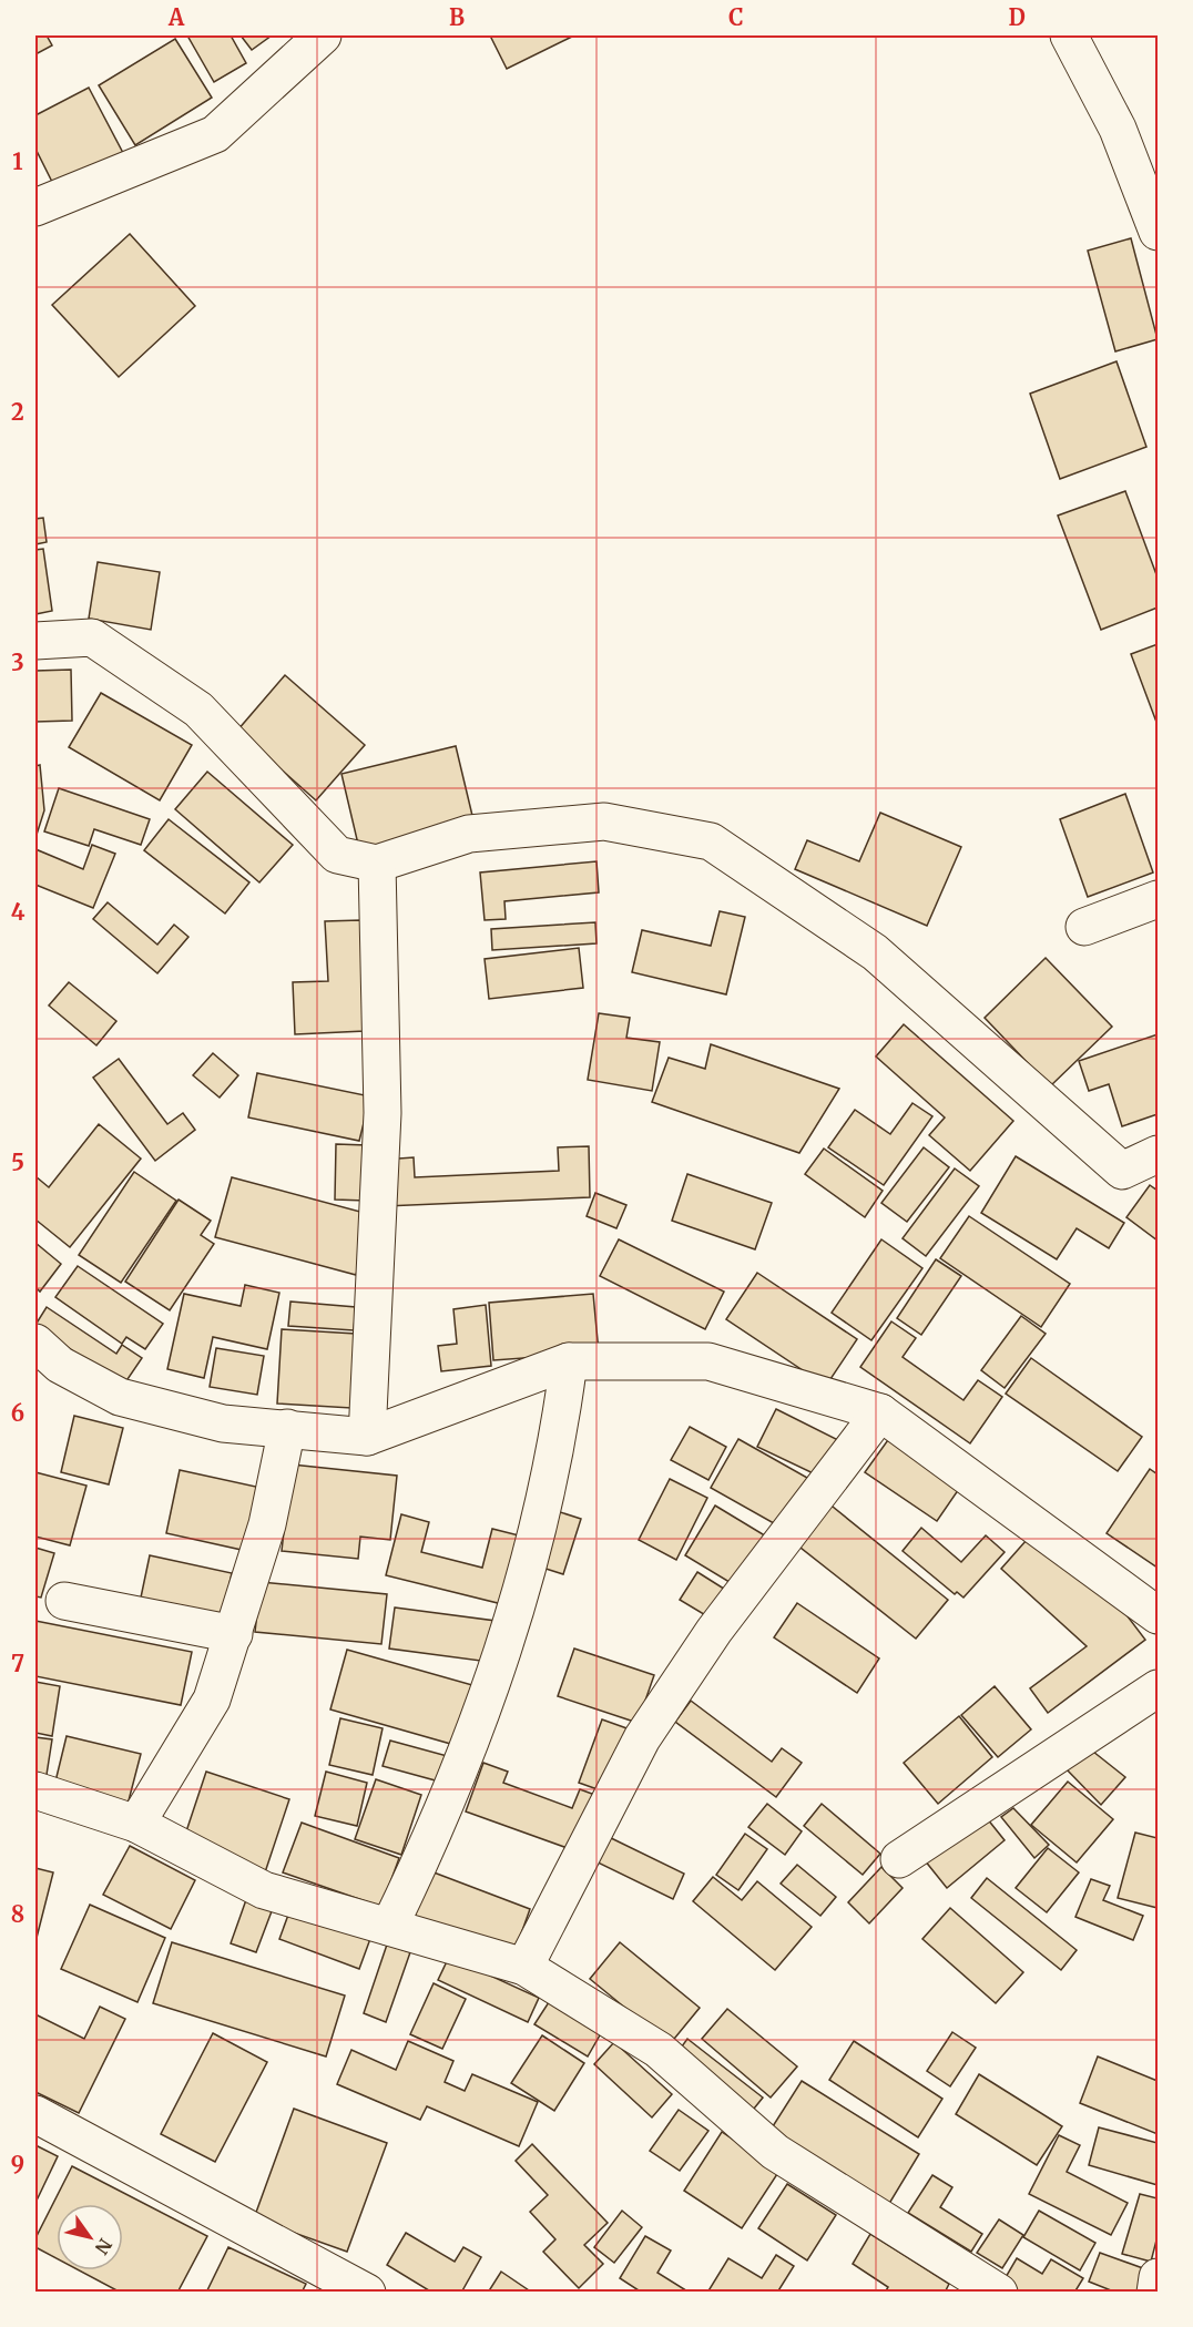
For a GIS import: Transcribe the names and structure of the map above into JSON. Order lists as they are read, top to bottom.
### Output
{
  "north": "bottom right",
  "grid": {
    "columns": [
      "A",
      "B",
      "C",
      "D"
    ],
    "rows": [
      "1",
      "2",
      "3",
      "4",
      "5",
      "6",
      "7",
      "8",
      "9"
    ]
  }
}
